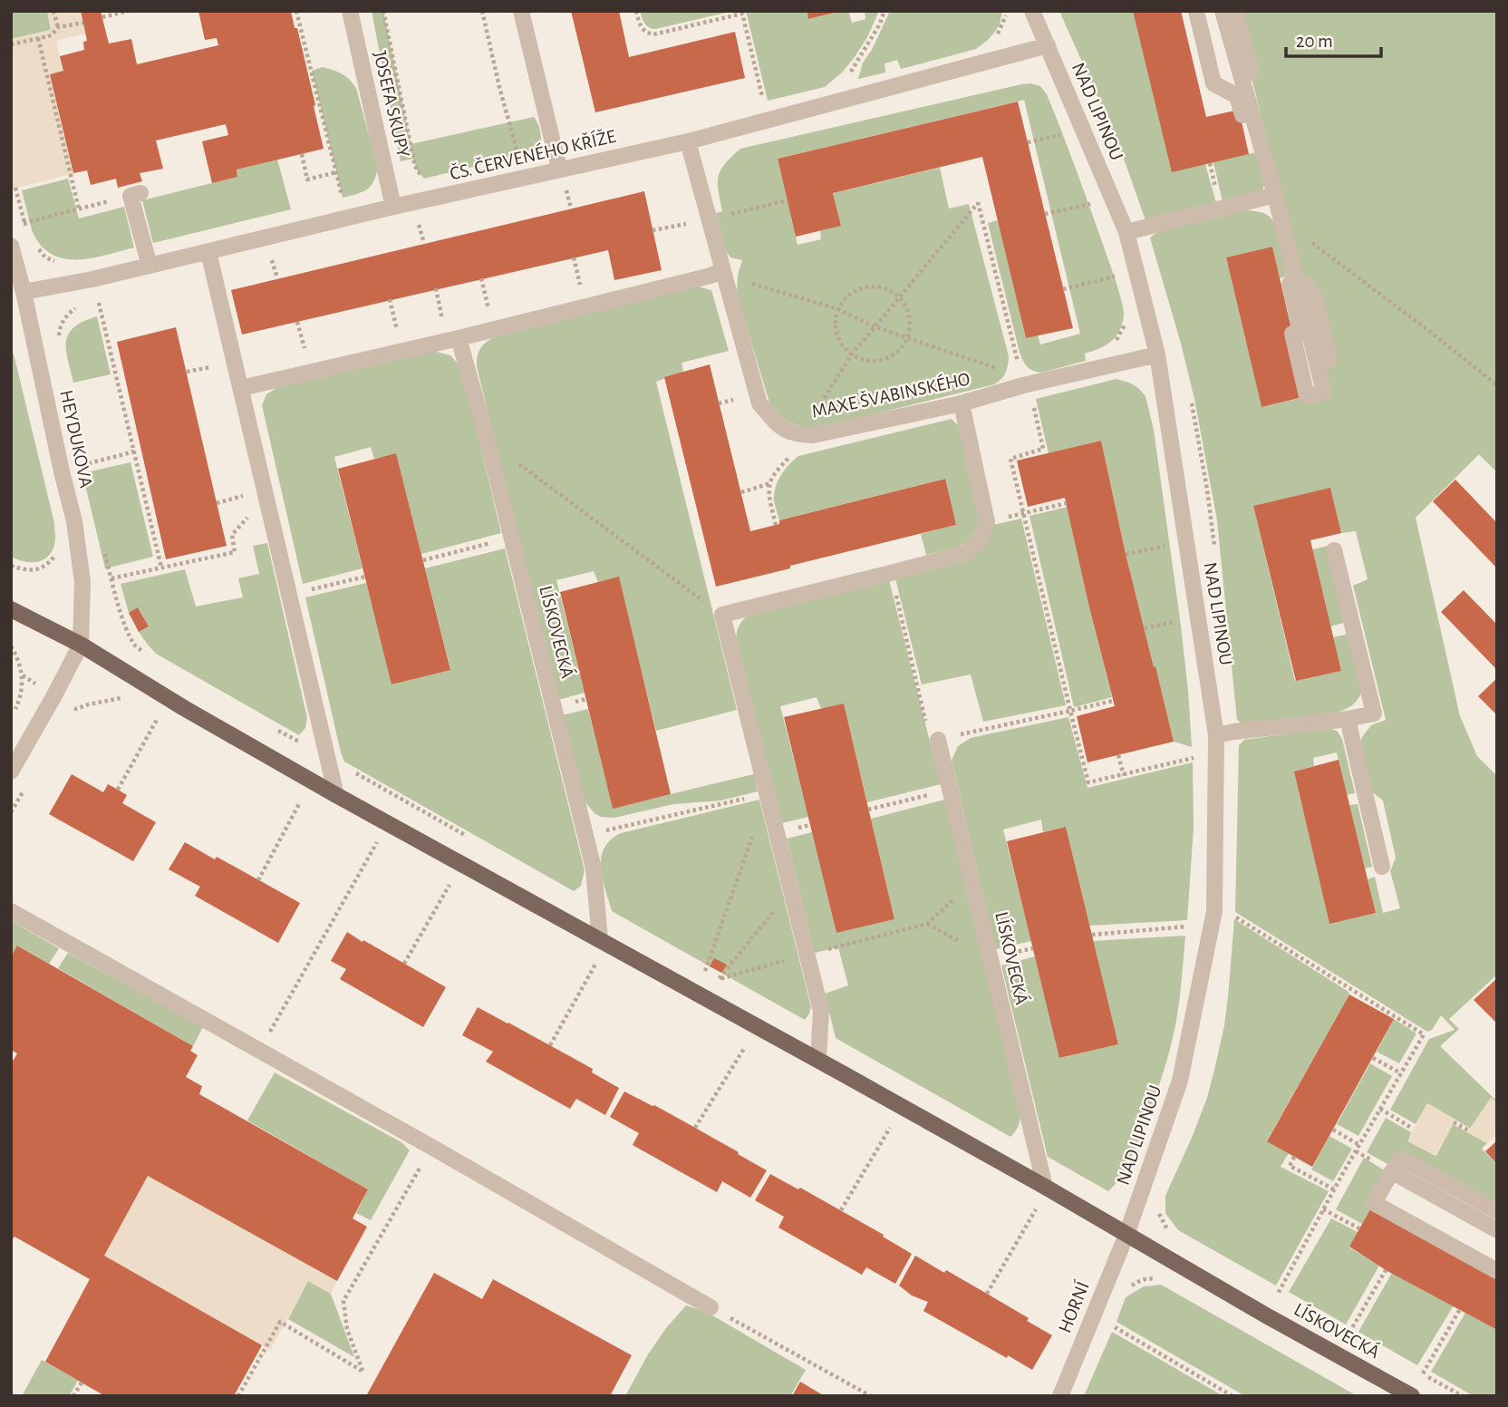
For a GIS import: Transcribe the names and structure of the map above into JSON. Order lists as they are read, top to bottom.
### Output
{
  "streets": {
    "main road": ["LÍSKOVECKÁ"],
    "street": [
      "JOSEFA SKUPY",
      "NAD LIPINOU",
      "ČS. ČERVENÉHO KŘÍŽE",
      "MAXE ŠVABINSKÉHO",
      "HEYDUKOVA",
      "HORNÍ"
    ]
  },
  "crossings": [
    ["JOSEFA SKUPY", "ČS. ČERVENÉHO KŘÍŽE"],
    ["NAD LIPINOU", "ČS. ČERVENÉHO KŘÍŽE"],
    ["NAD LIPINOU", "MAXE ŠVABINSKÉHO"],
    ["NAD LIPINOU", "LÍSKOVECKÁ"],
    ["NAD LIPINOU", "HORNÍ"],
    ["ČS. ČERVENÉHO KŘÍŽE", "MAXE ŠVABINSKÉHO"],
    ["ČS. ČERVENÉHO KŘÍŽE", "HEYDUKOVA"],
    ["HEYDUKOVA", "LÍSKOVECKÁ"],
    ["LÍSKOVECKÁ", "HORNÍ"]
  ],
  "scale_bar": "20 m"
}
